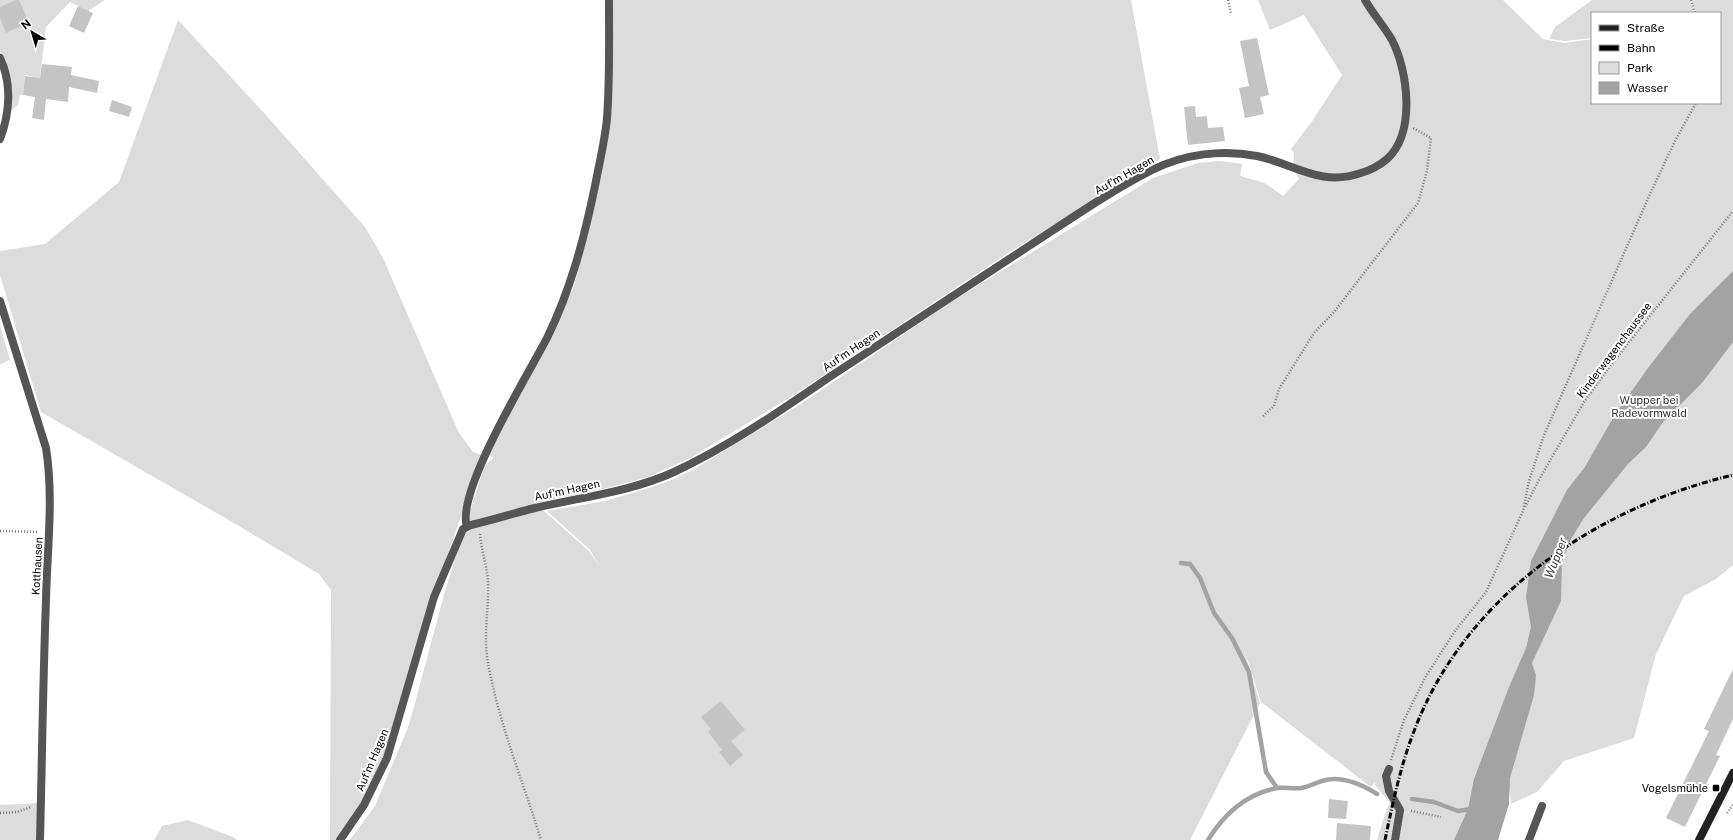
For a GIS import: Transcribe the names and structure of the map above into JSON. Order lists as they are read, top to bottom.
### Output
{
  "streets": {
    "street": ["Auf'm Hagen", "Kotthausen"],
    "path": ["Kinderwagenchaussee"]
  },
  "water": ["Wupper"],
  "parks": ["Wupper bei Radevormwald"],
  "places": {
    "transit": ["Vogelsmühle"]
  },
  "legend": [
    "Straße",
    "Bahn",
    "Park",
    "Wasser"
  ],
  "north": "top left"
}
